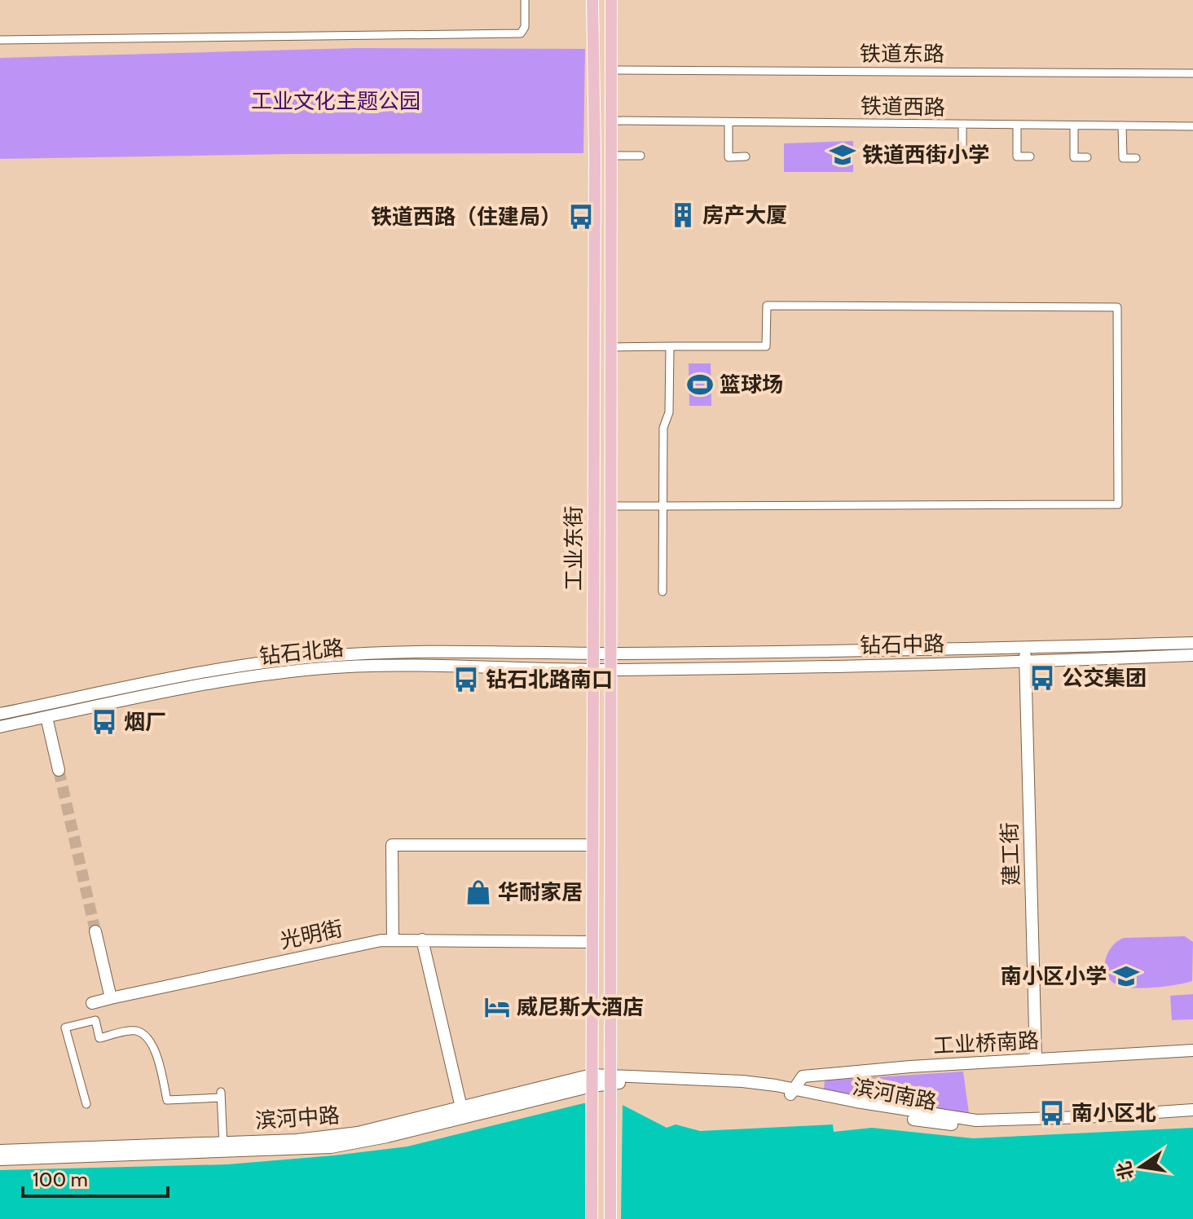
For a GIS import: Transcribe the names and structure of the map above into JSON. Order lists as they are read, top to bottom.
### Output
{
  "streets": {
    "main road": [
      "工业东街",
      "钻石中路",
      "钻石北路",
      "建工街",
      "光明街",
      "工业桥南路",
      "滨河南路",
      "滨河中路"
    ],
    "street": ["铁道东路", "铁道西路"]
  },
  "crossings": [
    ["铁道东路", "工业东街"],
    ["铁道西路", "工业东街"],
    ["工业东街", "钻石中路"],
    ["工业东街", "钻石北路"],
    ["工业东街", "光明街"],
    ["工业东街", "滨河南路"],
    ["工业东街", "滨河中路"],
    ["钻石中路", "钻石北路"],
    ["钻石中路", "建工街"],
    ["建工街", "工业桥南路"],
    ["工业桥南路", "滨河南路"],
    ["滨河南路", "滨河中路"]
  ],
  "parks": ["工业文化主题公园"],
  "places": {
    "school or university": ["铁道西街小学", "南小区小学"],
    "building": ["房产大厦"],
    "bus stop": [
      "铁道西路（住建局）",
      "公交集团",
      "钻石北路南口",
      "烟厂",
      "南小区北"
    ],
    "sports": ["篮球场"],
    "shop": ["华耐家居"],
    "hotel": ["威尼斯大酒店"]
  },
  "scale_bar": "100 m",
  "north": "left"
}
